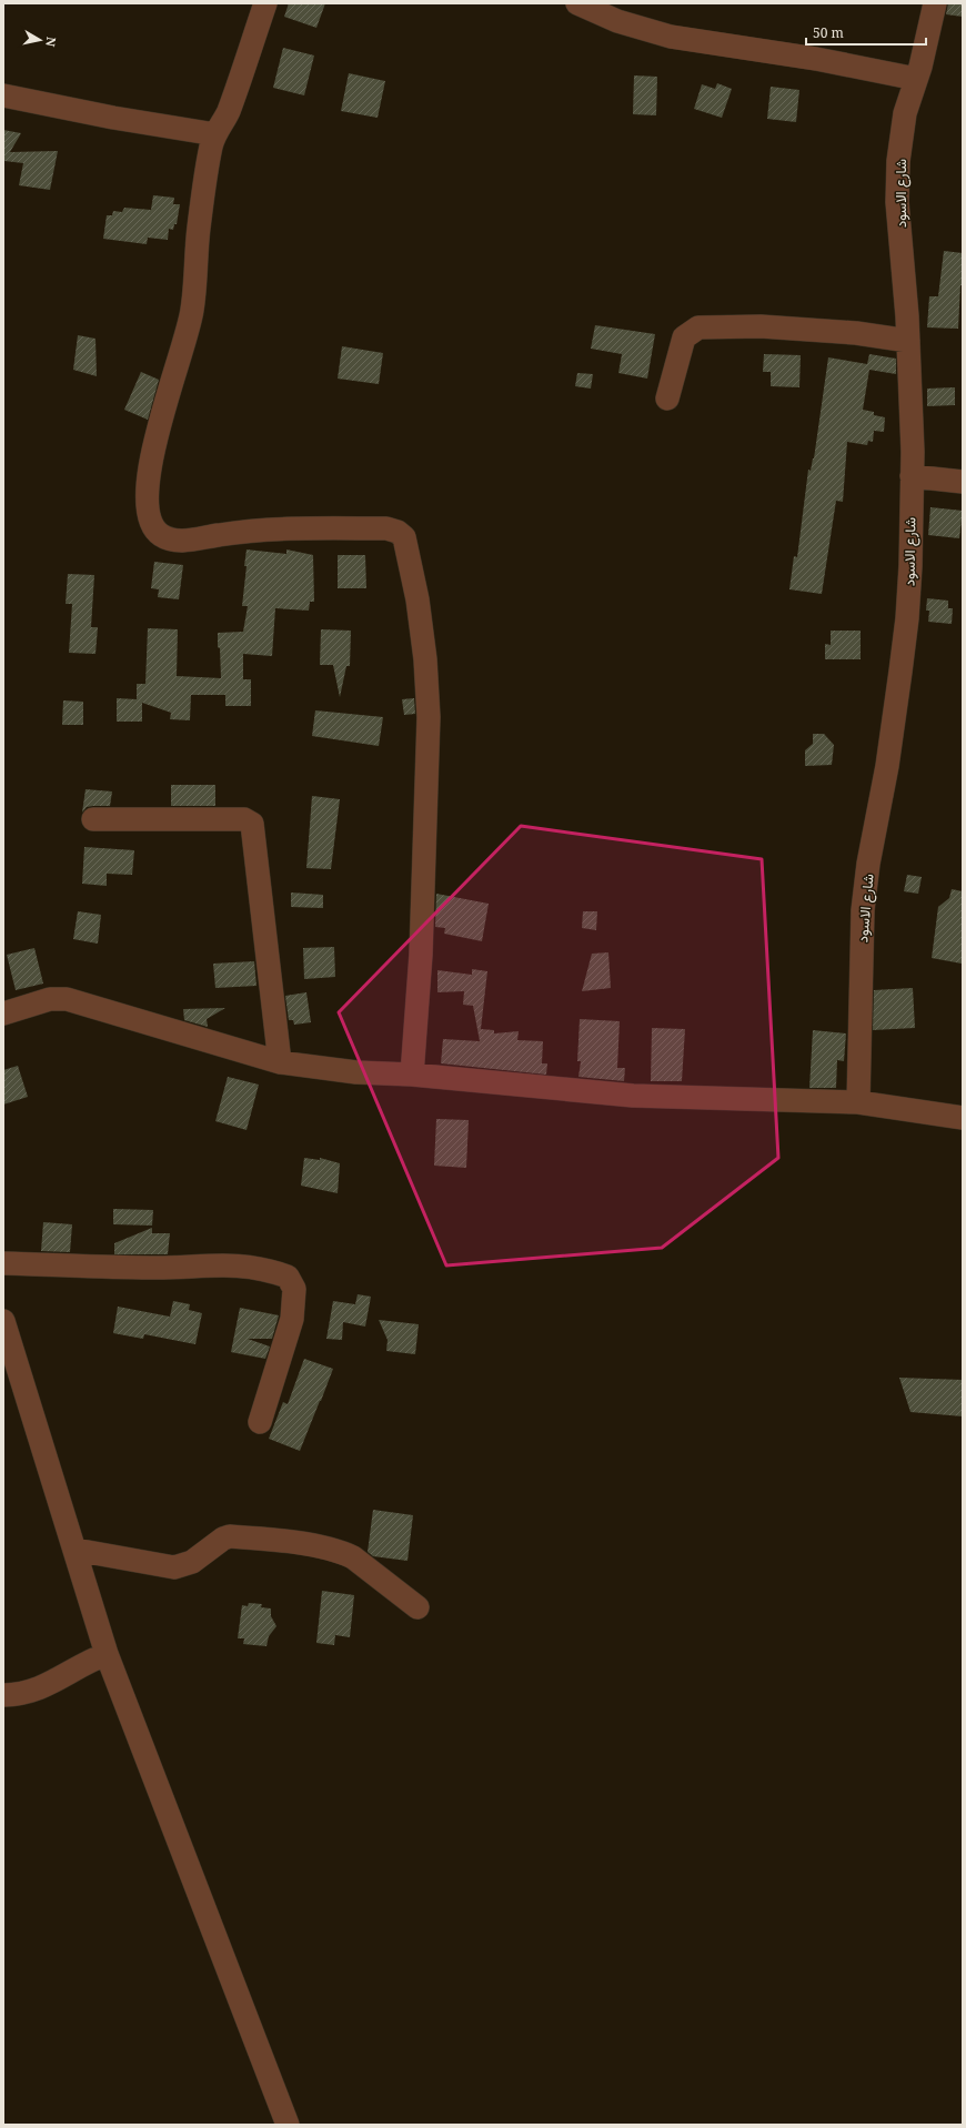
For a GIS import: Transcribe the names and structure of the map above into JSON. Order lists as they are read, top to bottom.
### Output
{
  "streets": {
    "street": ["شارع الاسود"]
  },
  "scale_bar": "50 m",
  "north": "right"
}
